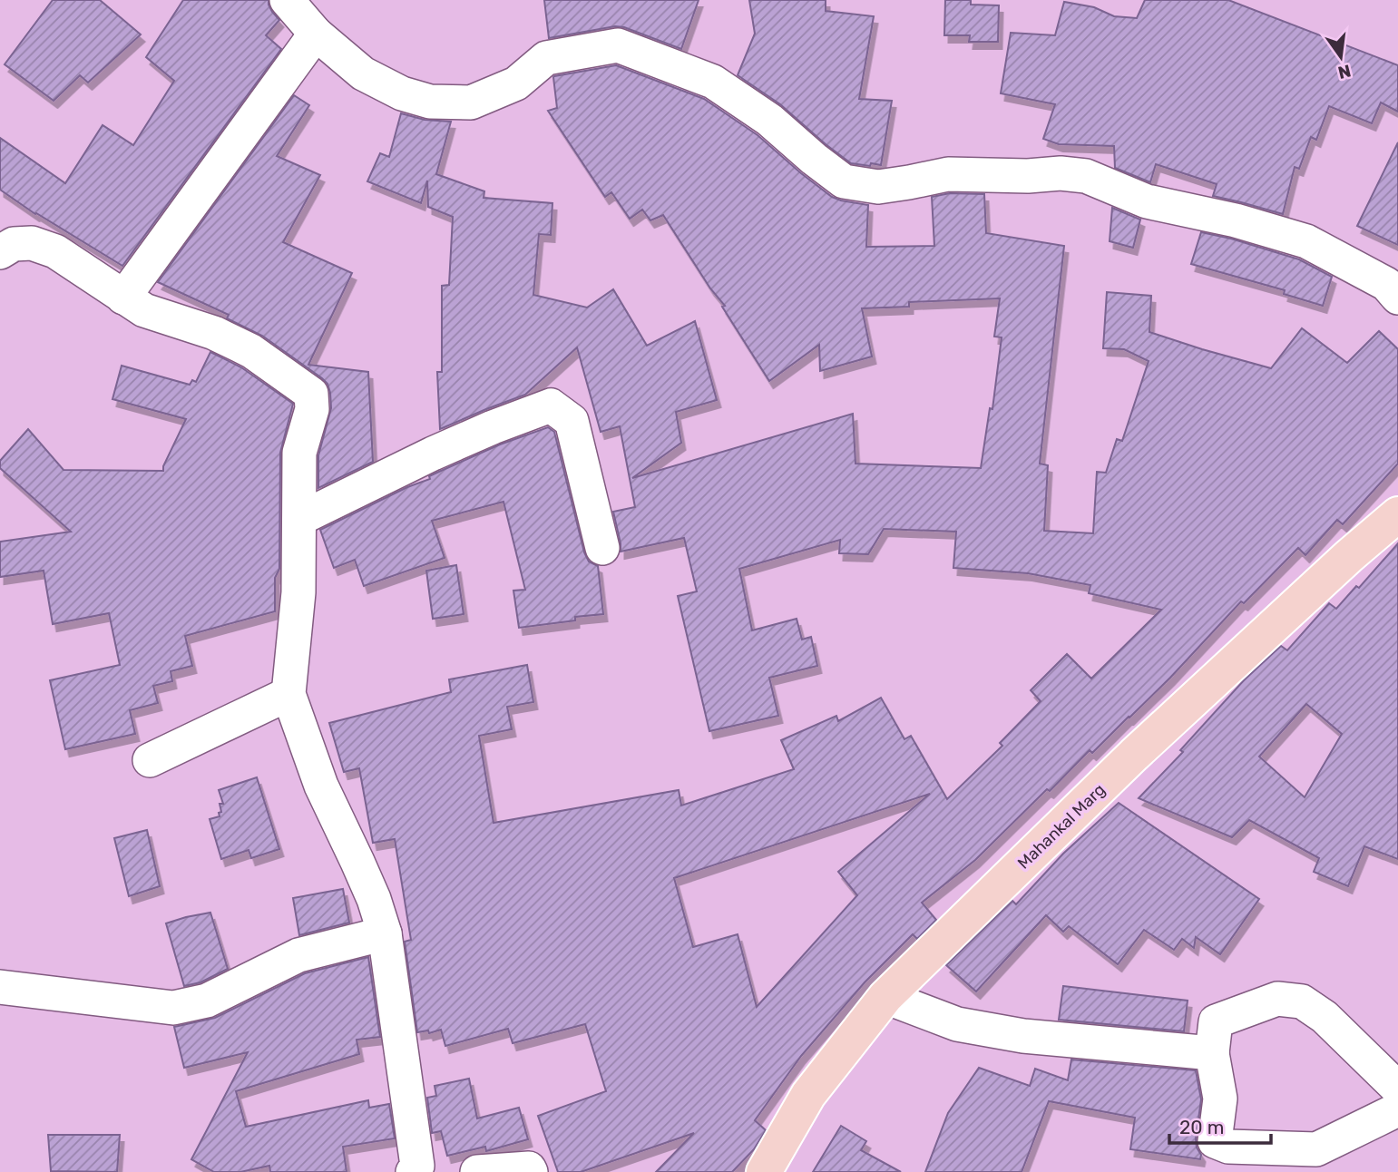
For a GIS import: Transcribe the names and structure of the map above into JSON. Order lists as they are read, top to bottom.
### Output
{
  "streets": {
    "main road": ["Mahankal Marg"]
  },
  "scale_bar": "20 m",
  "north": "bottom"
}
